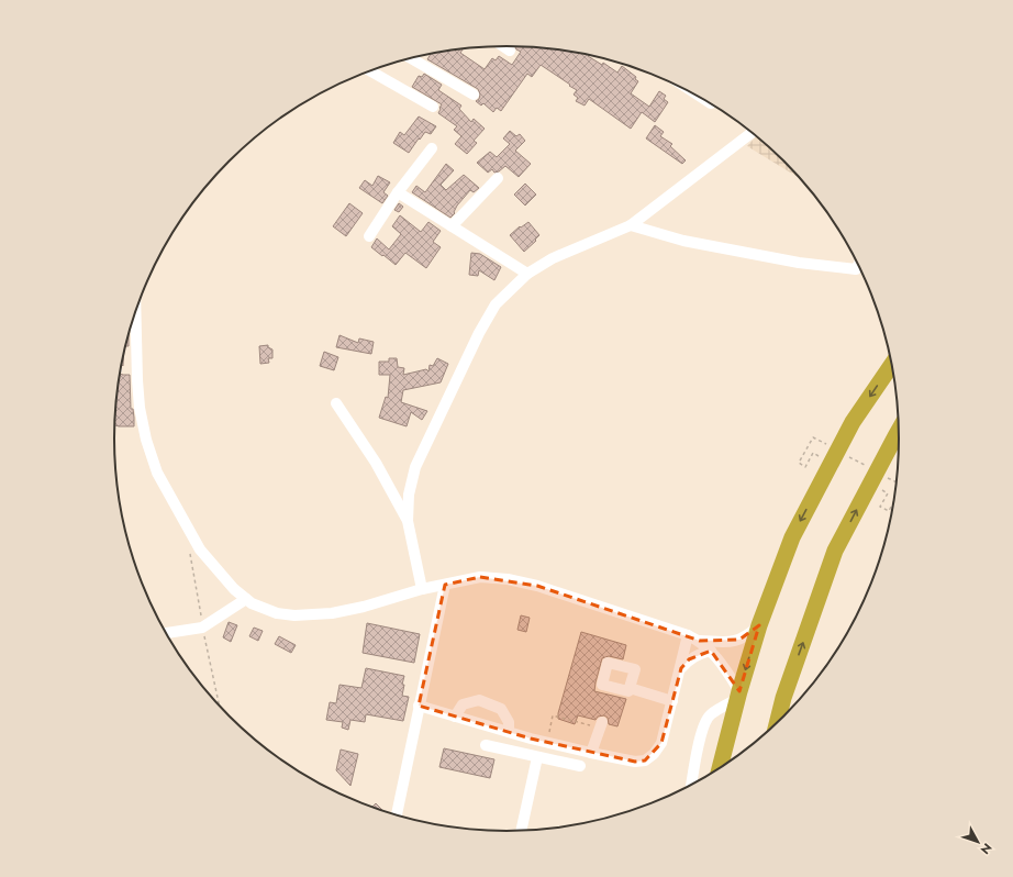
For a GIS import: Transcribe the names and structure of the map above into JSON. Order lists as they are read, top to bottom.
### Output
{
  "north": "bottom right"
}
